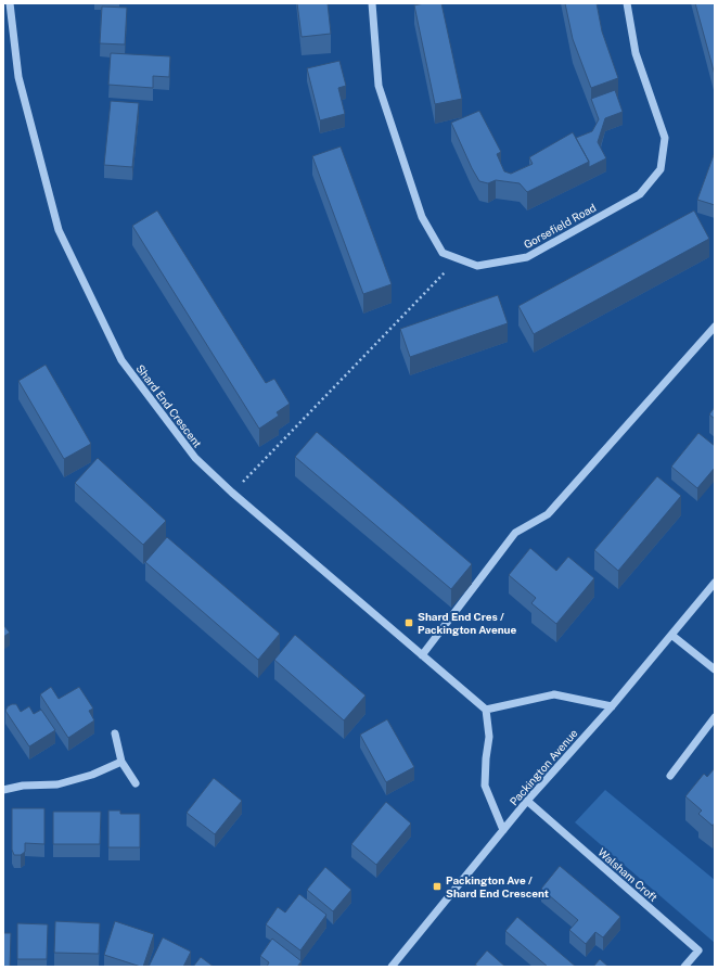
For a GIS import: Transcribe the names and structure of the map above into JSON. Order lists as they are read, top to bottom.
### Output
{
  "streets": {
    "street": [
      "Gorsefield Road",
      "Shard End Crescent",
      "Packington Avenue",
      "Walsham Croft"
    ]
  },
  "crossings": [
    ["Packington Avenue", "Walsham Croft"]
  ],
  "places": {
    "transit": ["Shard End Cres / Packington Avenue", "Packington Ave / Shard End Crescent"]
  }
}
